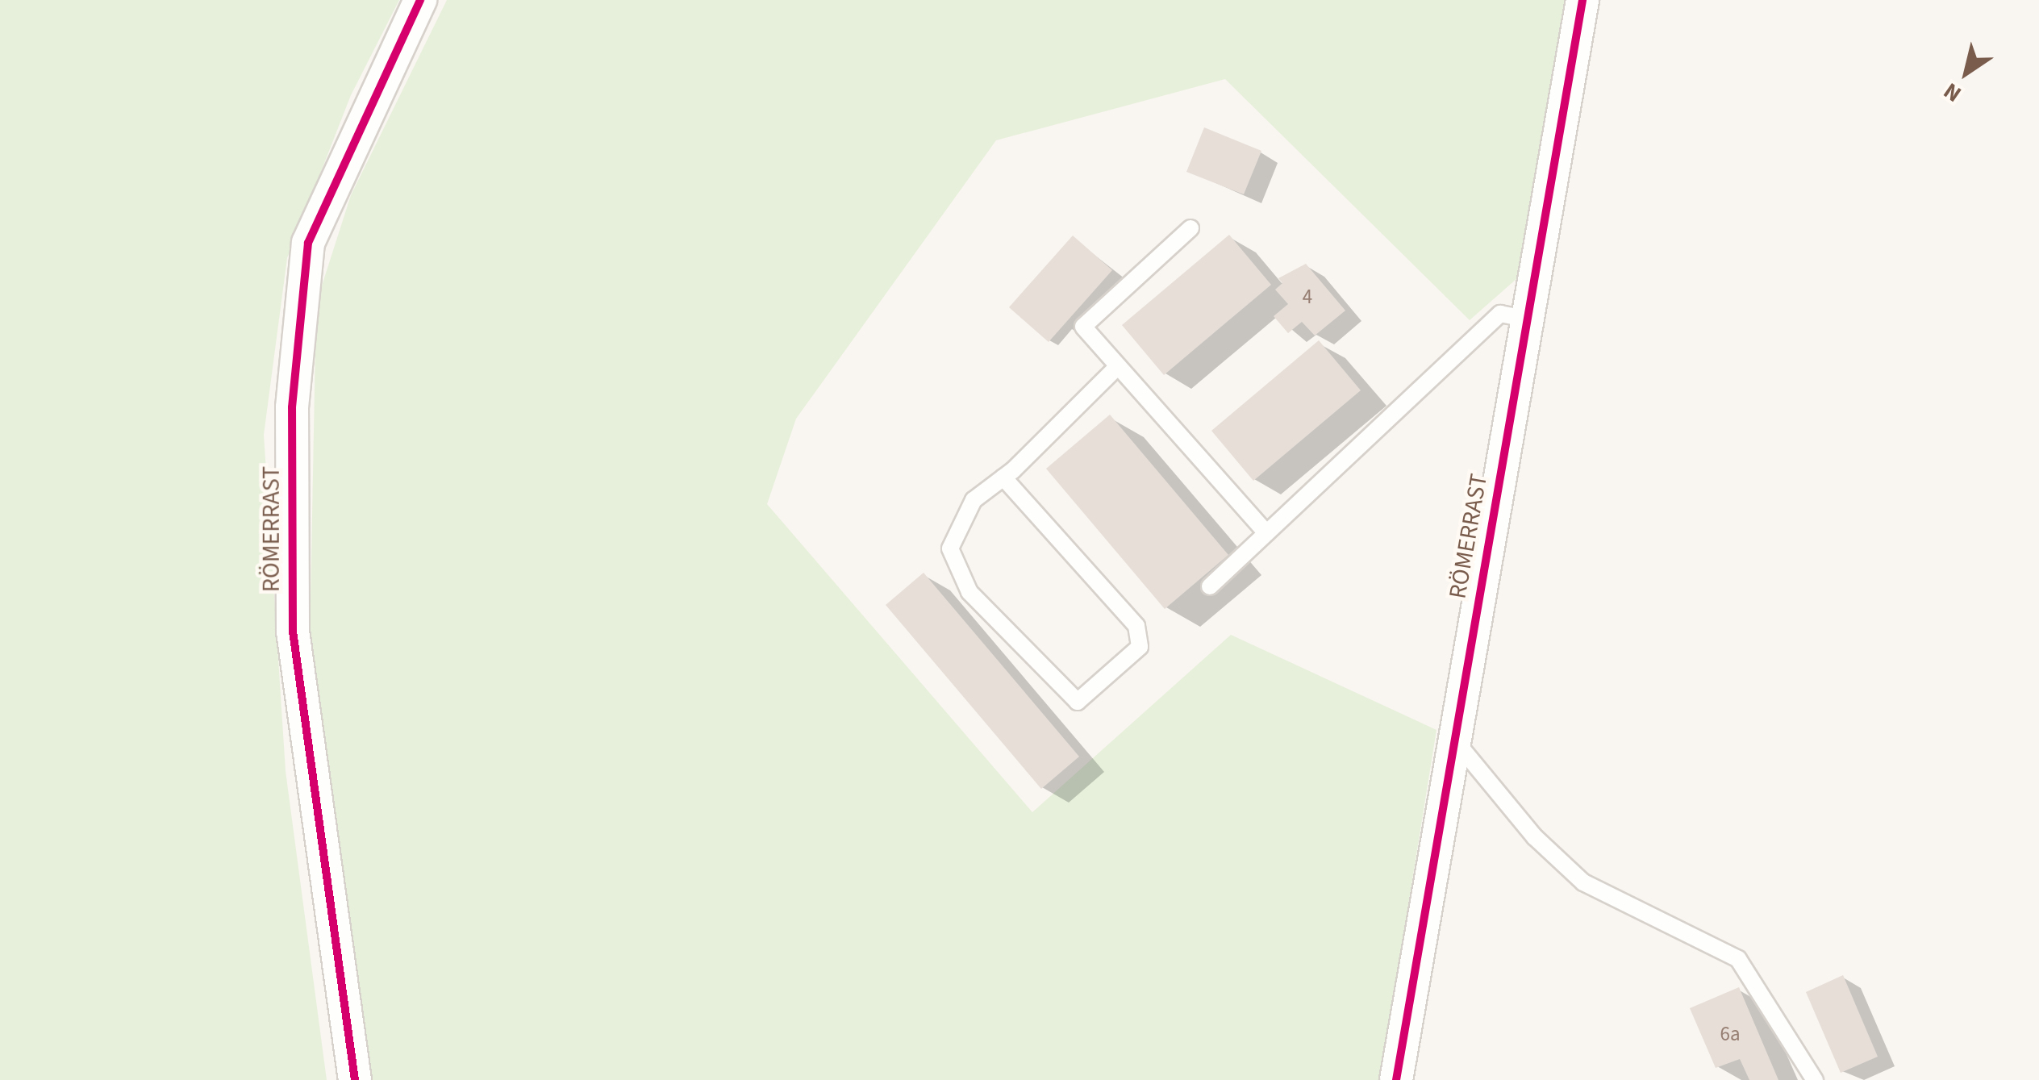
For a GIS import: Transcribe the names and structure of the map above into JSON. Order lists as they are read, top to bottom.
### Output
{
  "streets": {
    "street": ["RÖMERRAST"]
  },
  "house_numbers": ["4", "6a"],
  "north": "bottom left"
}
